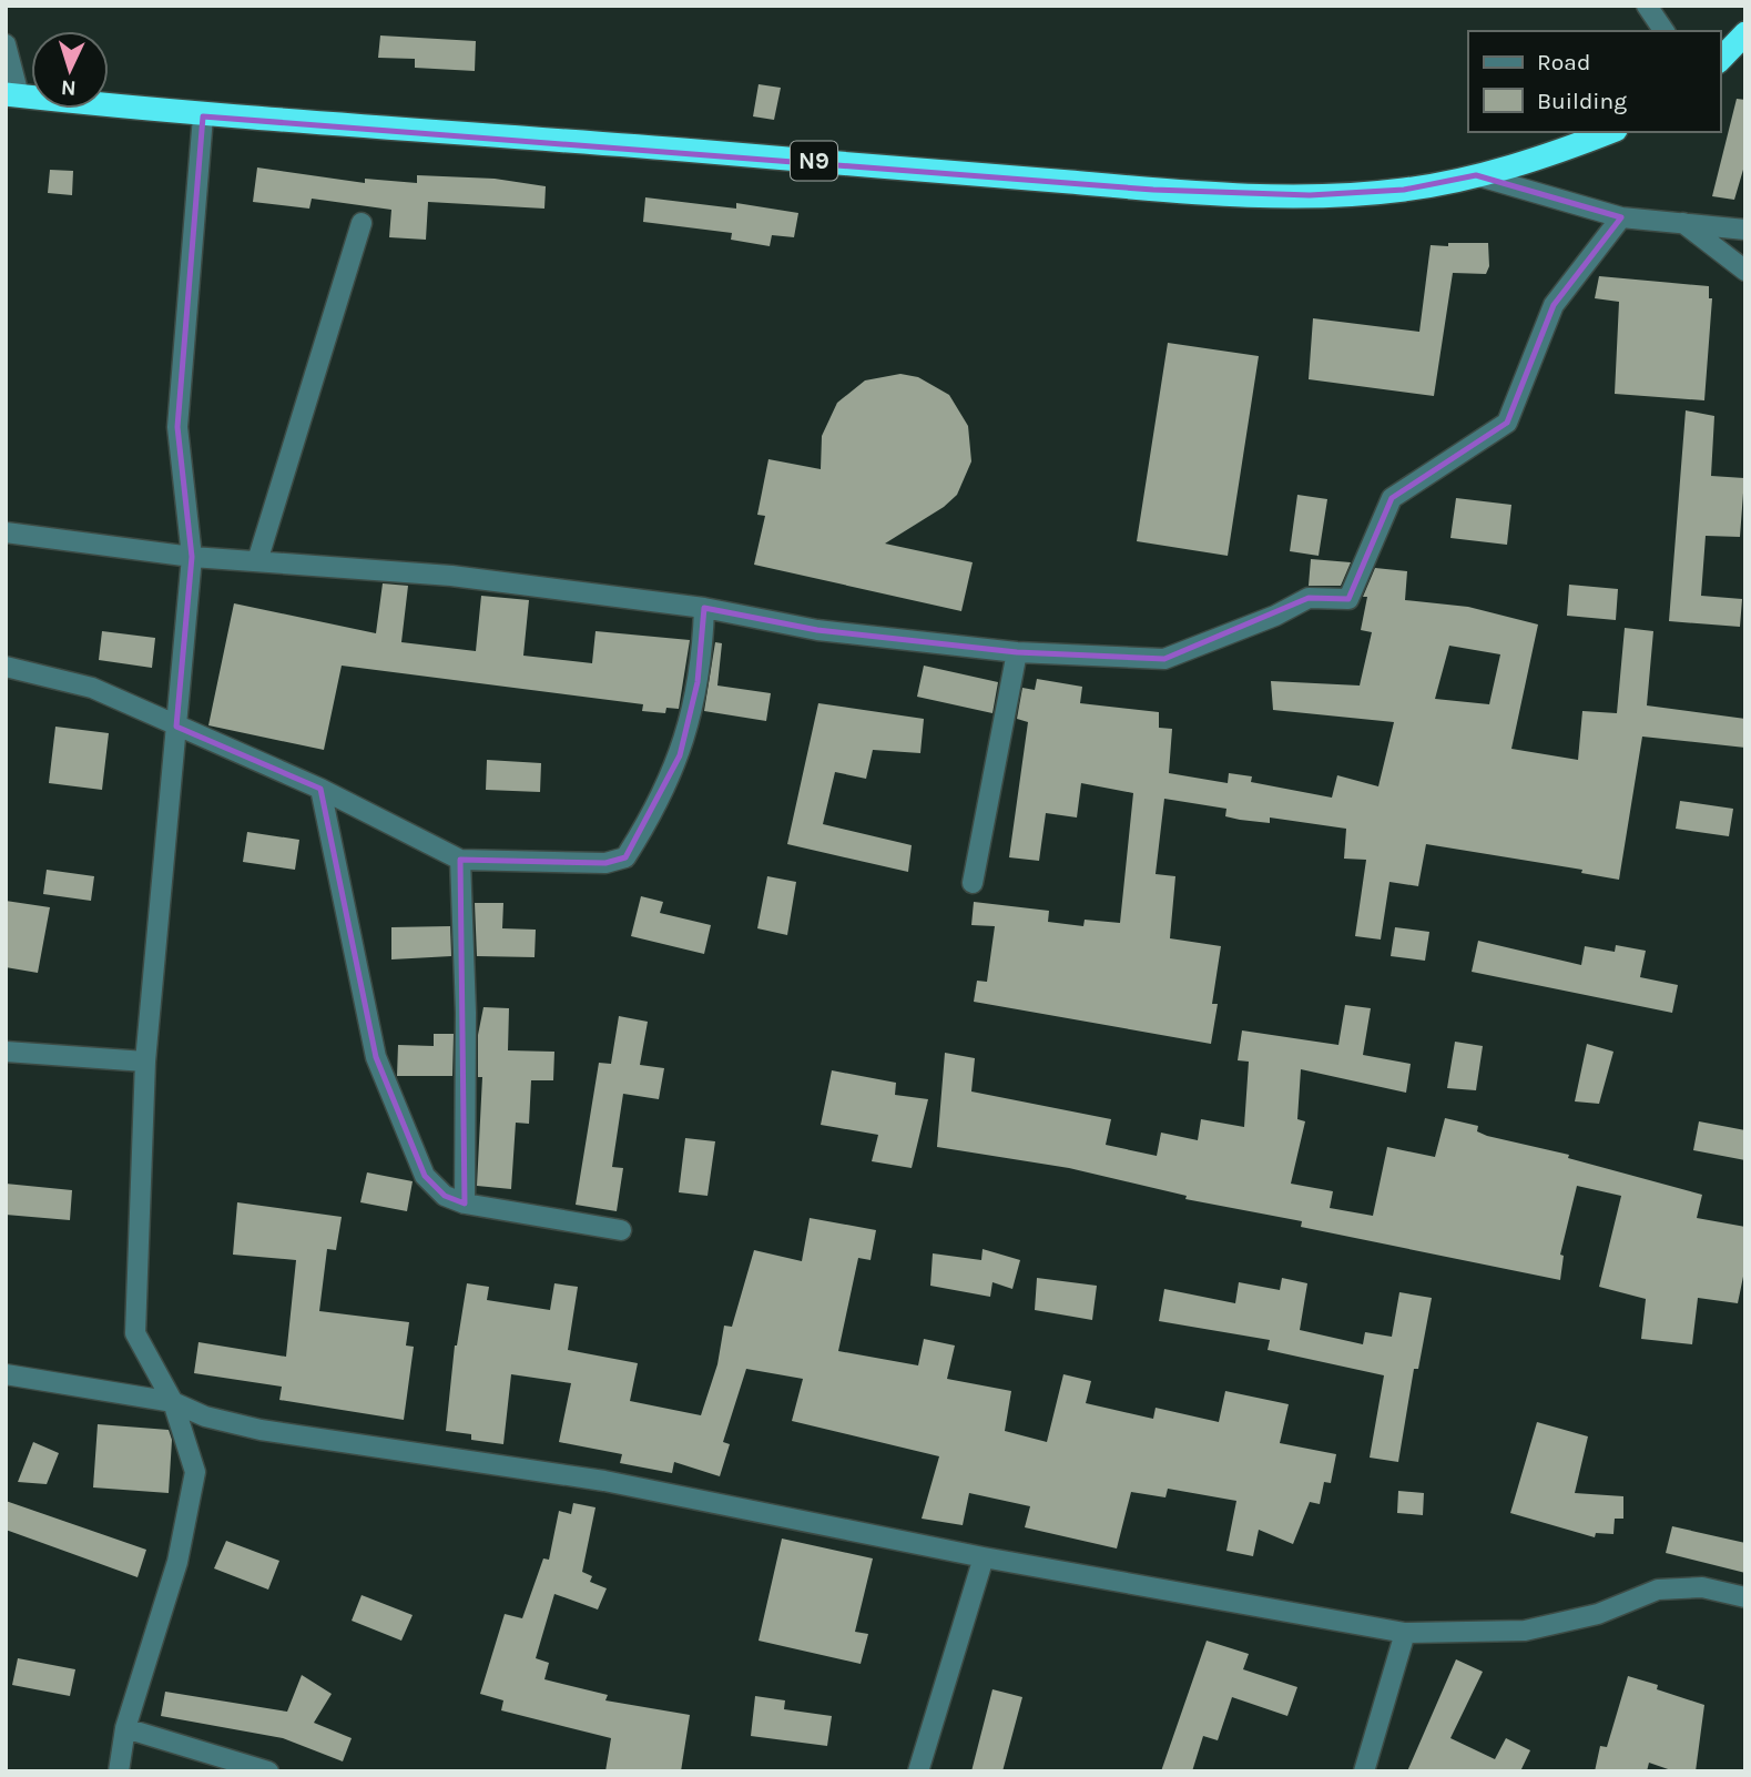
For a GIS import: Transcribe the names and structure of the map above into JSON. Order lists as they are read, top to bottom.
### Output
{
  "streets": {
    "highway": ["N9"]
  },
  "legend": ["Road", "Building"],
  "north": "bottom"
}
